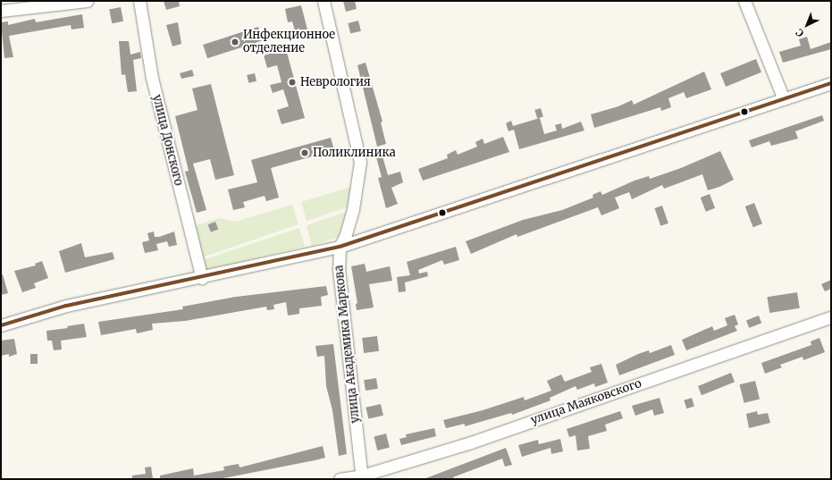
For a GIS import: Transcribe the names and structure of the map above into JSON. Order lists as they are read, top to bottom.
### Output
{
  "streets": {
    "street": ["улица Донского", "улица Академика Маркова", "улица Маяковского"]
  },
  "crossings": [
    ["улица Академика Маркова", "улица Маяковского"]
  ],
  "places": ["Инфекционное отделение", "Неврология", "Поликлиника"],
  "north": "bottom left"
}
